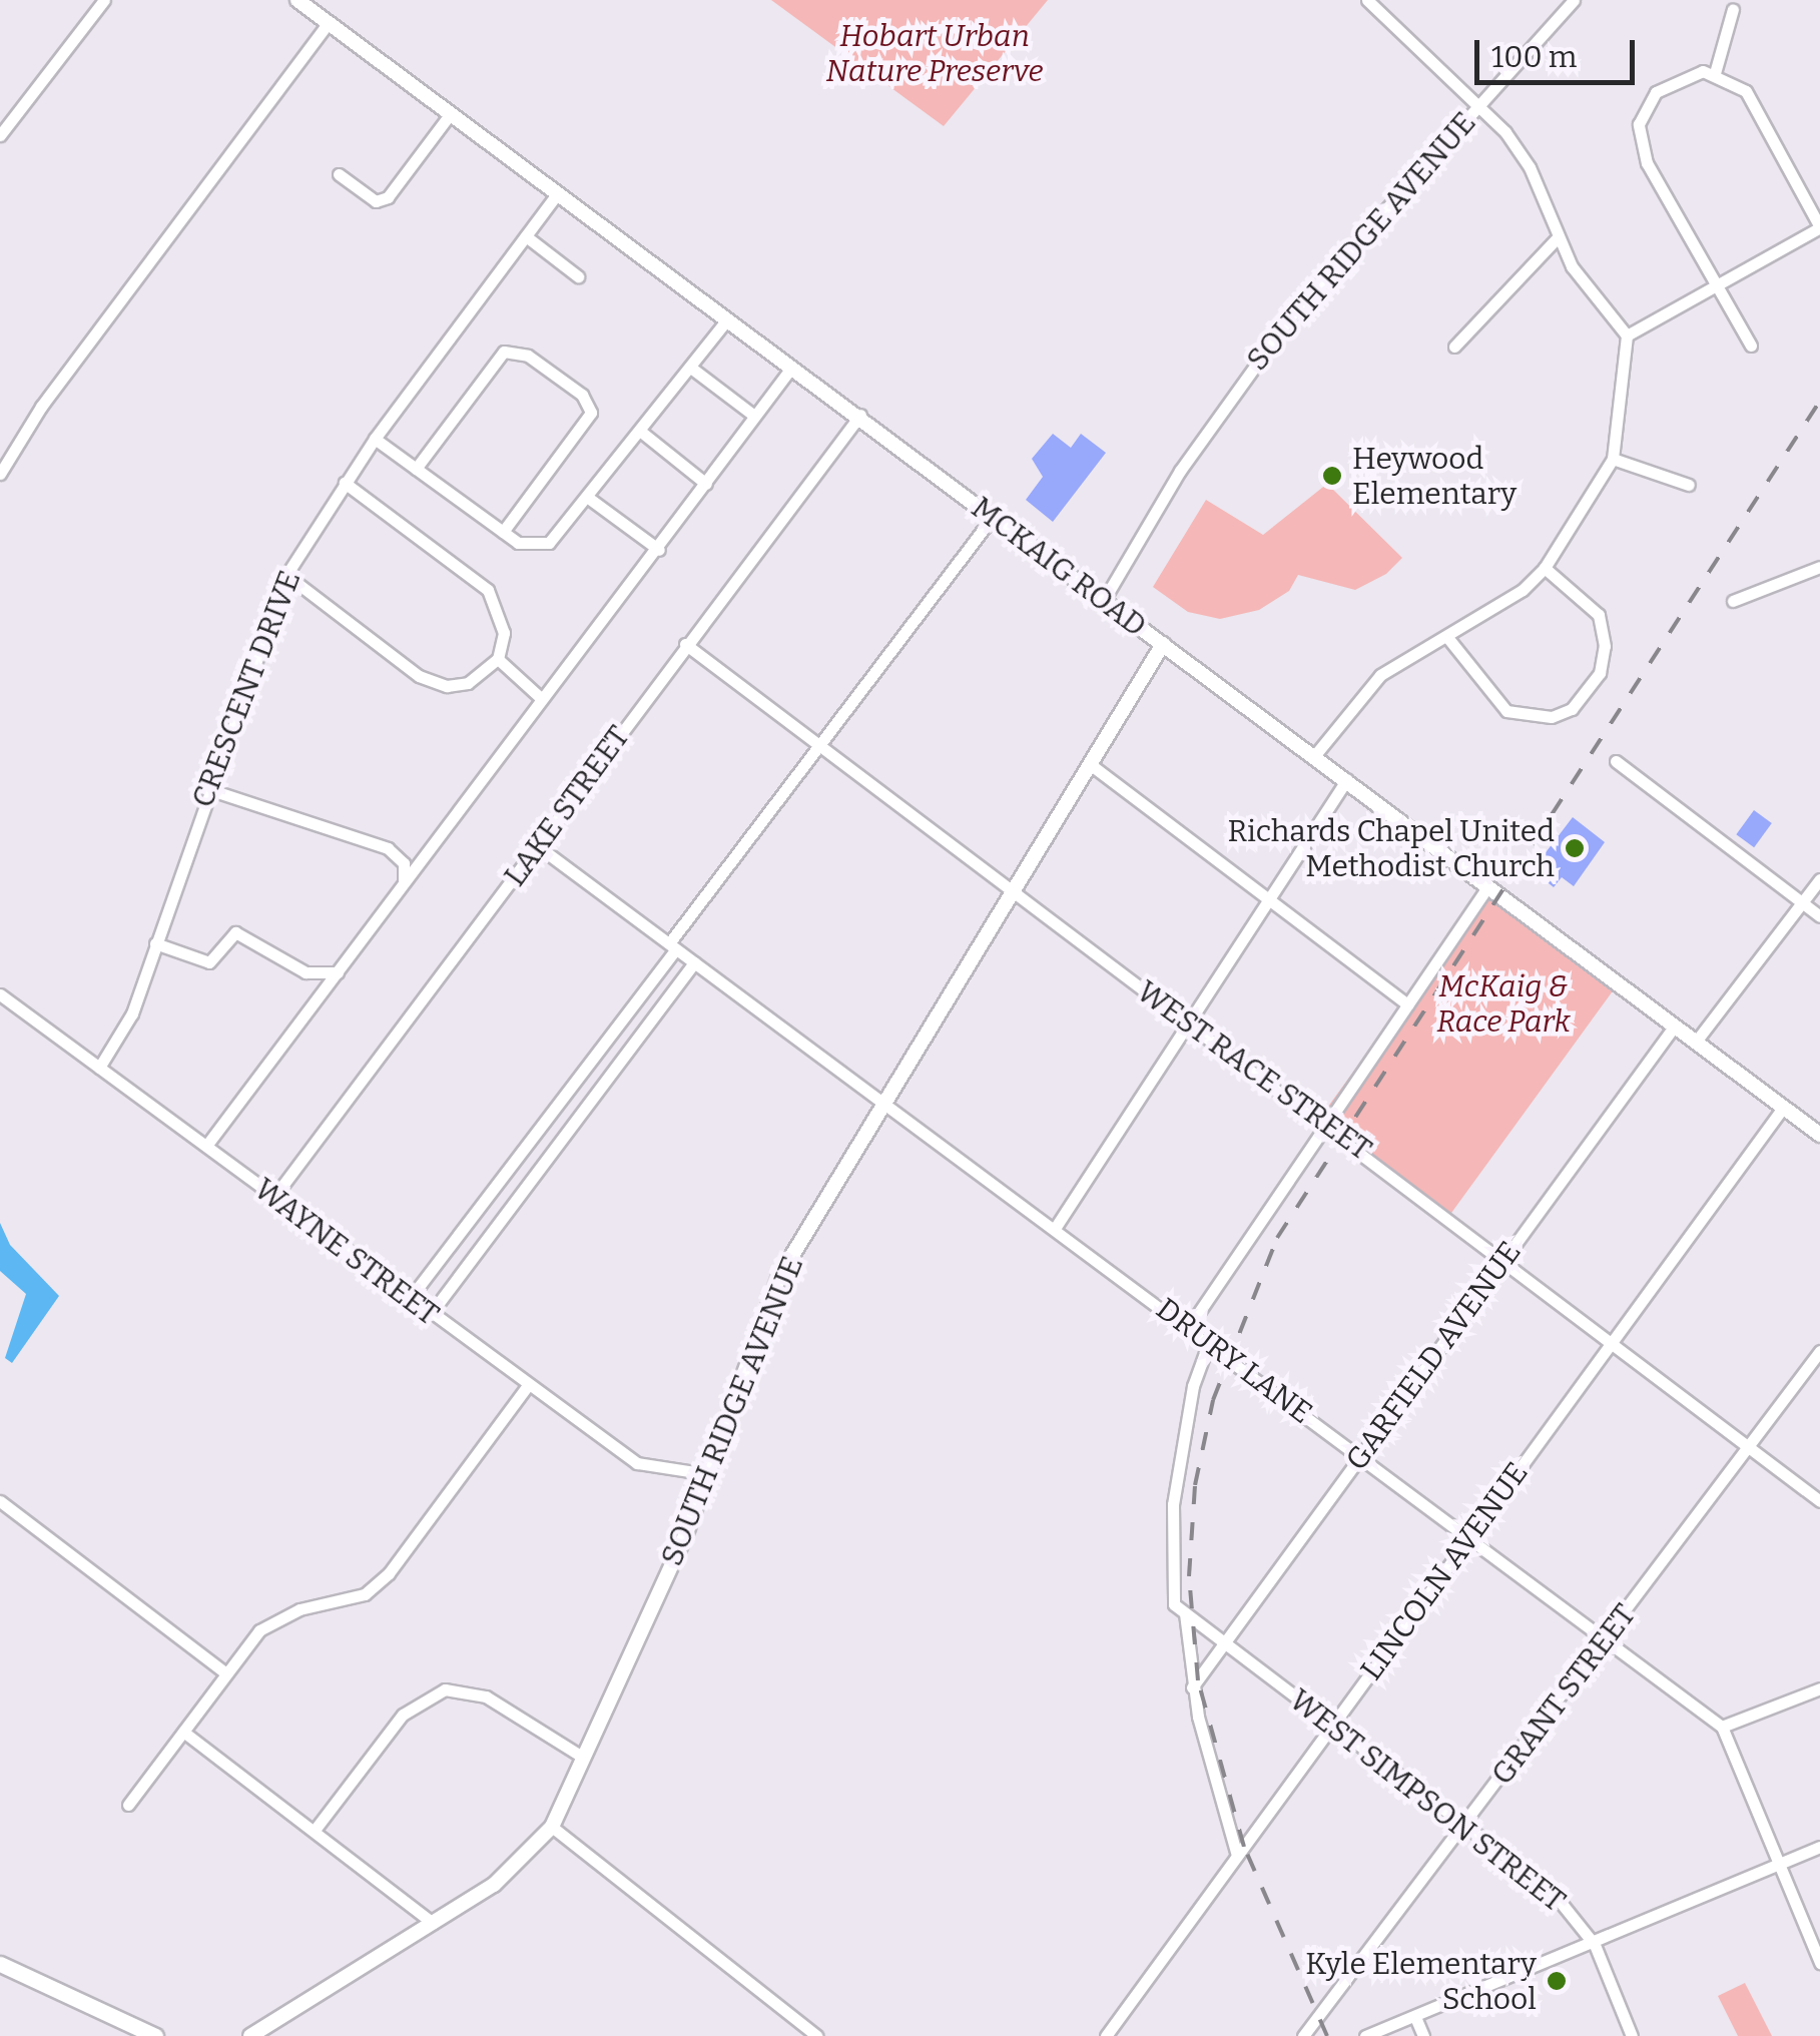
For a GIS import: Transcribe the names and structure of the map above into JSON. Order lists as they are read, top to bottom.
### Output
{
  "streets": {
    "street": [
      "SOUTH RIDGE AVENUE",
      "MCKAIG ROAD",
      "CRESCENT DRIVE",
      "LAKE STREET",
      "WEST RACE STREET",
      "WAYNE STREET",
      "GARFIELD AVENUE",
      "DRURY LANE",
      "LINCOLN AVENUE",
      "GRANT STREET",
      "WEST SIMPSON STREET"
    ]
  },
  "crossings": [
    ["SOUTH RIDGE AVENUE", "MCKAIG ROAD"],
    ["SOUTH RIDGE AVENUE", "WEST RACE STREET"],
    ["SOUTH RIDGE AVENUE", "WAYNE STREET"],
    ["SOUTH RIDGE AVENUE", "DRURY LANE"],
    ["MCKAIG ROAD", "CRESCENT DRIVE"],
    ["MCKAIG ROAD", "LAKE STREET"],
    ["MCKAIG ROAD", "GARFIELD AVENUE"],
    ["MCKAIG ROAD", "LINCOLN AVENUE"],
    ["CRESCENT DRIVE", "WAYNE STREET"],
    ["LAKE STREET", "WEST RACE STREET"],
    ["LAKE STREET", "WAYNE STREET"],
    ["LAKE STREET", "DRURY LANE"],
    ["WEST RACE STREET", "GARFIELD AVENUE"],
    ["WEST RACE STREET", "LINCOLN AVENUE"],
    ["WEST RACE STREET", "GRANT STREET"],
    ["GARFIELD AVENUE", "DRURY LANE"],
    ["GARFIELD AVENUE", "WEST SIMPSON STREET"],
    ["DRURY LANE", "LINCOLN AVENUE"],
    ["DRURY LANE", "GRANT STREET"],
    ["DRURY LANE", "WEST SIMPSON STREET"],
    ["LINCOLN AVENUE", "WEST SIMPSON STREET"],
    ["GRANT STREET", "WEST SIMPSON STREET"]
  ],
  "parks": ["Hobart Urban Nature Preserve", "McKaig & Race Park"],
  "places": ["Heywood Elementary", "Richards Chapel United Methodist Church", "Kyle Elementary School"],
  "scale_bar": "100 m"
}
